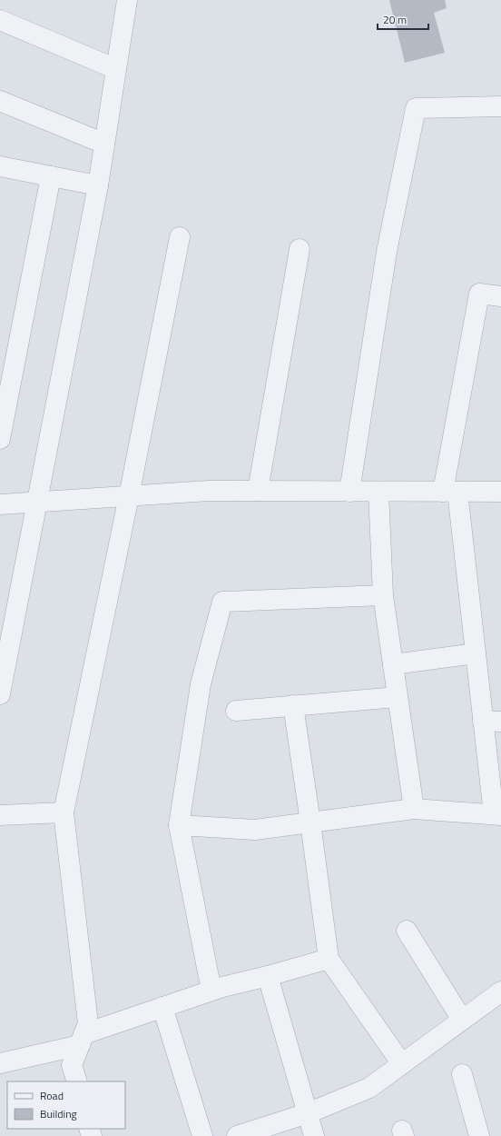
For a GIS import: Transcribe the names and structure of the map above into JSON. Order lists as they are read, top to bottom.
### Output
{
  "legend": ["Road", "Building"],
  "scale_bar": "20 m"
}
